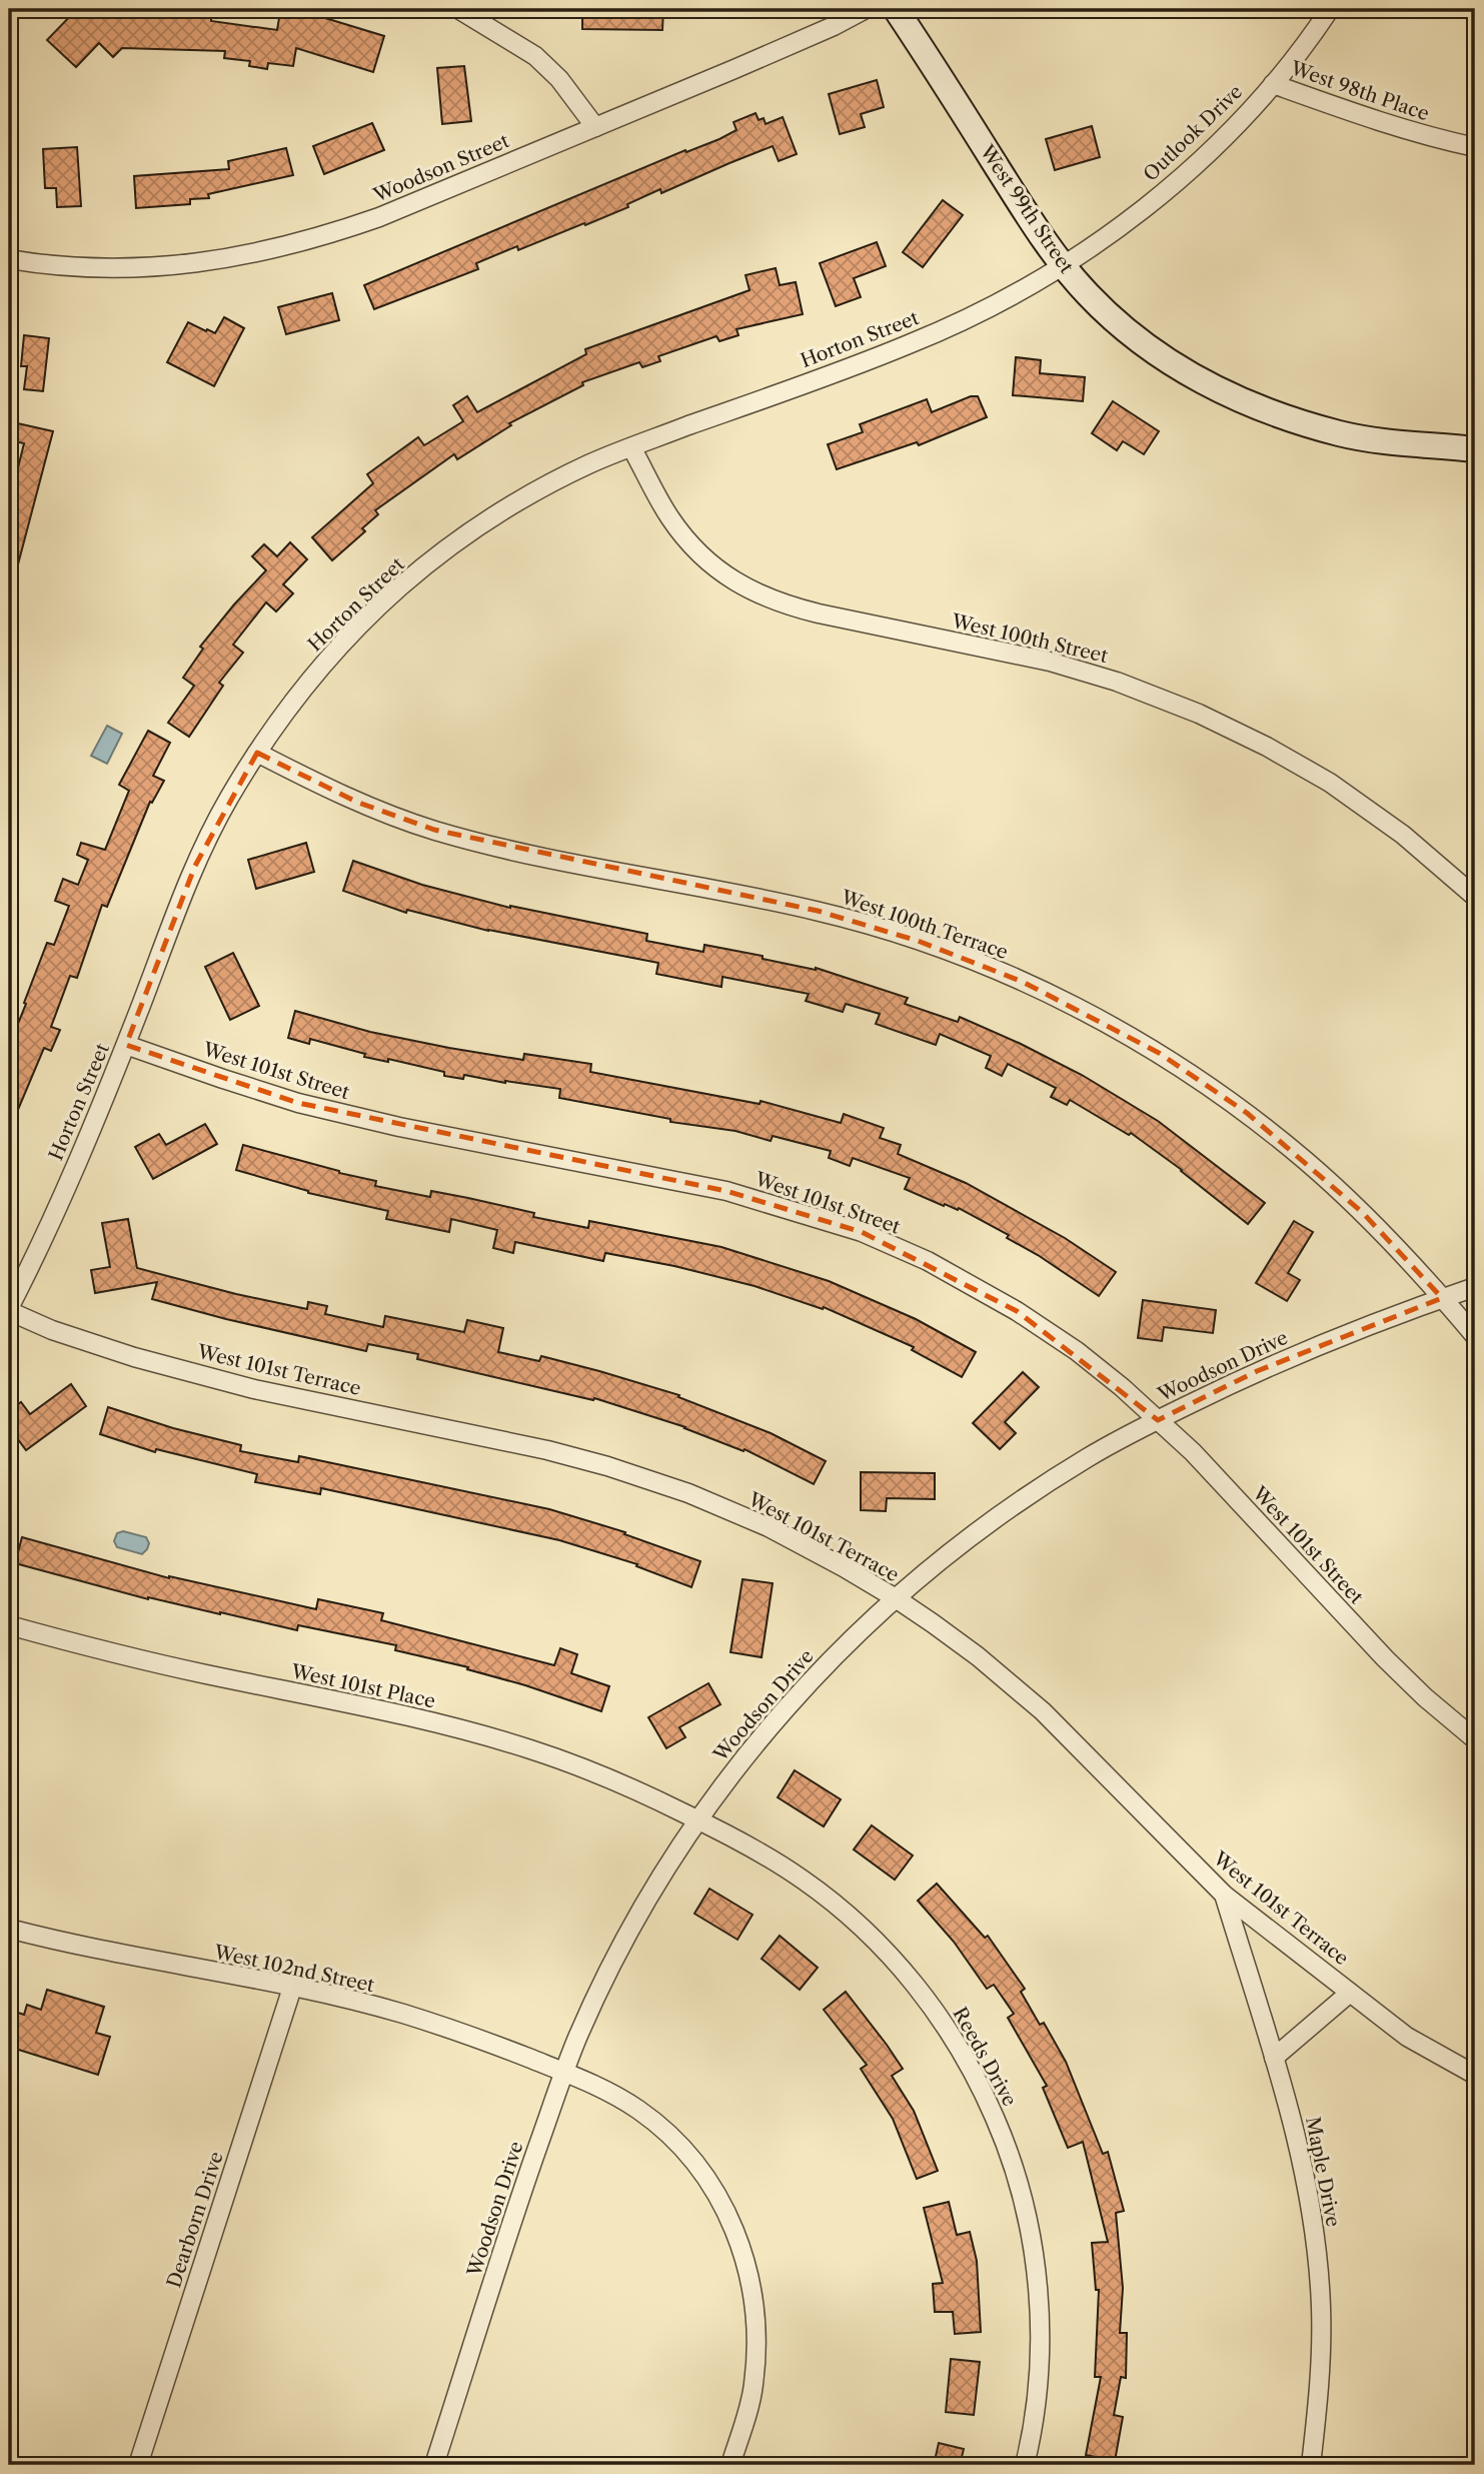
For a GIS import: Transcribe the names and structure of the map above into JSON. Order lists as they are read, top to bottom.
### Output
{
  "streets": {
    "street": [
      "West 98th Place",
      "Outlook Drive",
      "Woodson Street",
      "West 99th Street",
      "Horton Street",
      "West 100th Street",
      "West 100th Terrace",
      "West 101st Street",
      "Woodson Drive",
      "West 101st Terrace",
      "West 101st Place",
      "West 102nd Street",
      "Reeds Drive",
      "Maple Drive",
      "Dearborn Drive"
    ]
  },
  "crossings": [
    ["West 98th Place", "Outlook Drive"],
    ["Outlook Drive", "West 99th Street"],
    ["Outlook Drive", "Horton Street"],
    ["West 99th Street", "Horton Street"],
    ["Horton Street", "West 100th Street"],
    ["Horton Street", "West 100th Terrace"],
    ["Horton Street", "West 101st Street"],
    ["Horton Street", "West 101st Terrace"],
    ["West 100th Terrace", "Woodson Drive"],
    ["West 101st Street", "Woodson Drive"],
    ["Woodson Drive", "West 101st Terrace"],
    ["Woodson Drive", "West 101st Place"],
    ["Woodson Drive", "West 102nd Street"],
    ["Woodson Drive", "Reeds Drive"],
    ["West 101st Terrace", "Maple Drive"],
    ["West 101st Place", "Reeds Drive"],
    ["West 102nd Street", "Dearborn Drive"]
  ]
}
